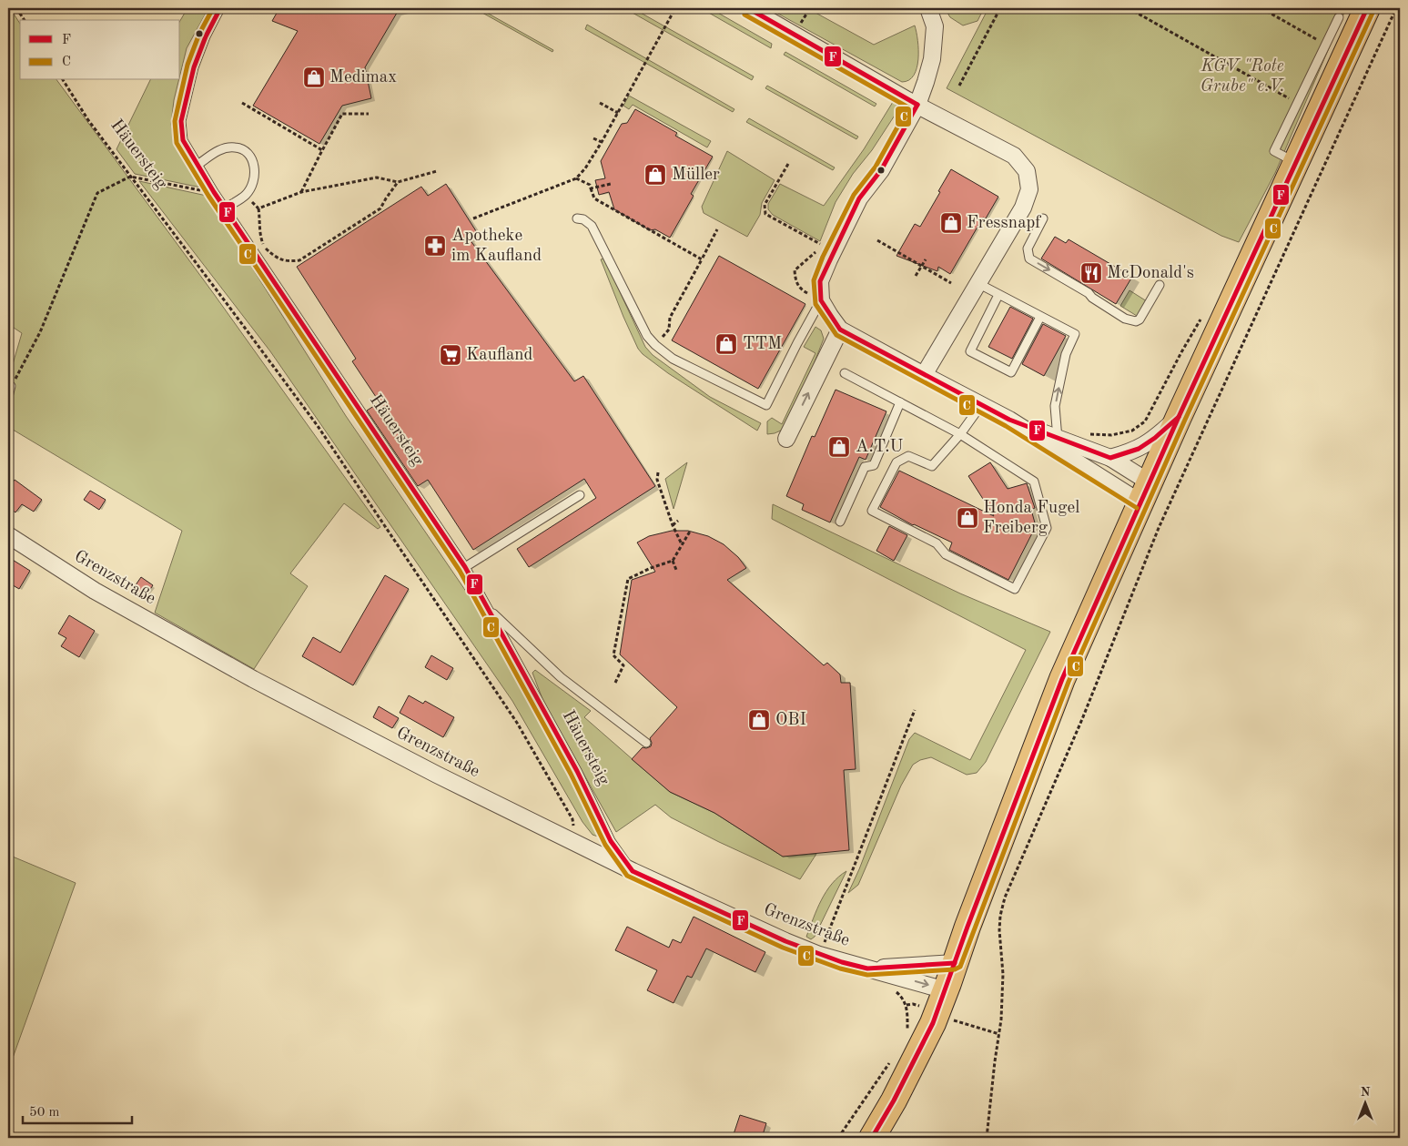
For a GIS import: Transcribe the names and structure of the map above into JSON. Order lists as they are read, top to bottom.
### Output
{
  "streets": {
    "street": ["Grenzstraße"],
    "lane": ["Häuersteig"]
  },
  "crossings": [
    ["Häuersteig", "Grenzstraße"]
  ],
  "parks": ["KGV \"Rote Grube\" e.V."],
  "places": {
    "shop": [
      "Medimax",
      "Müller",
      "Fressnapf",
      "TTM",
      "A.T.U",
      "Honda Fugel Freiberg",
      "OBI"
    ],
    "pharmacy": ["Apotheke im Kaufland"],
    "restaurant": ["McDonald's"],
    "supermarket": ["Kaufland"]
  },
  "lines": ["transit line F", "transit line C"],
  "legend": ["F", "C"],
  "scale_bar": "50 m",
  "north": "top"
}
